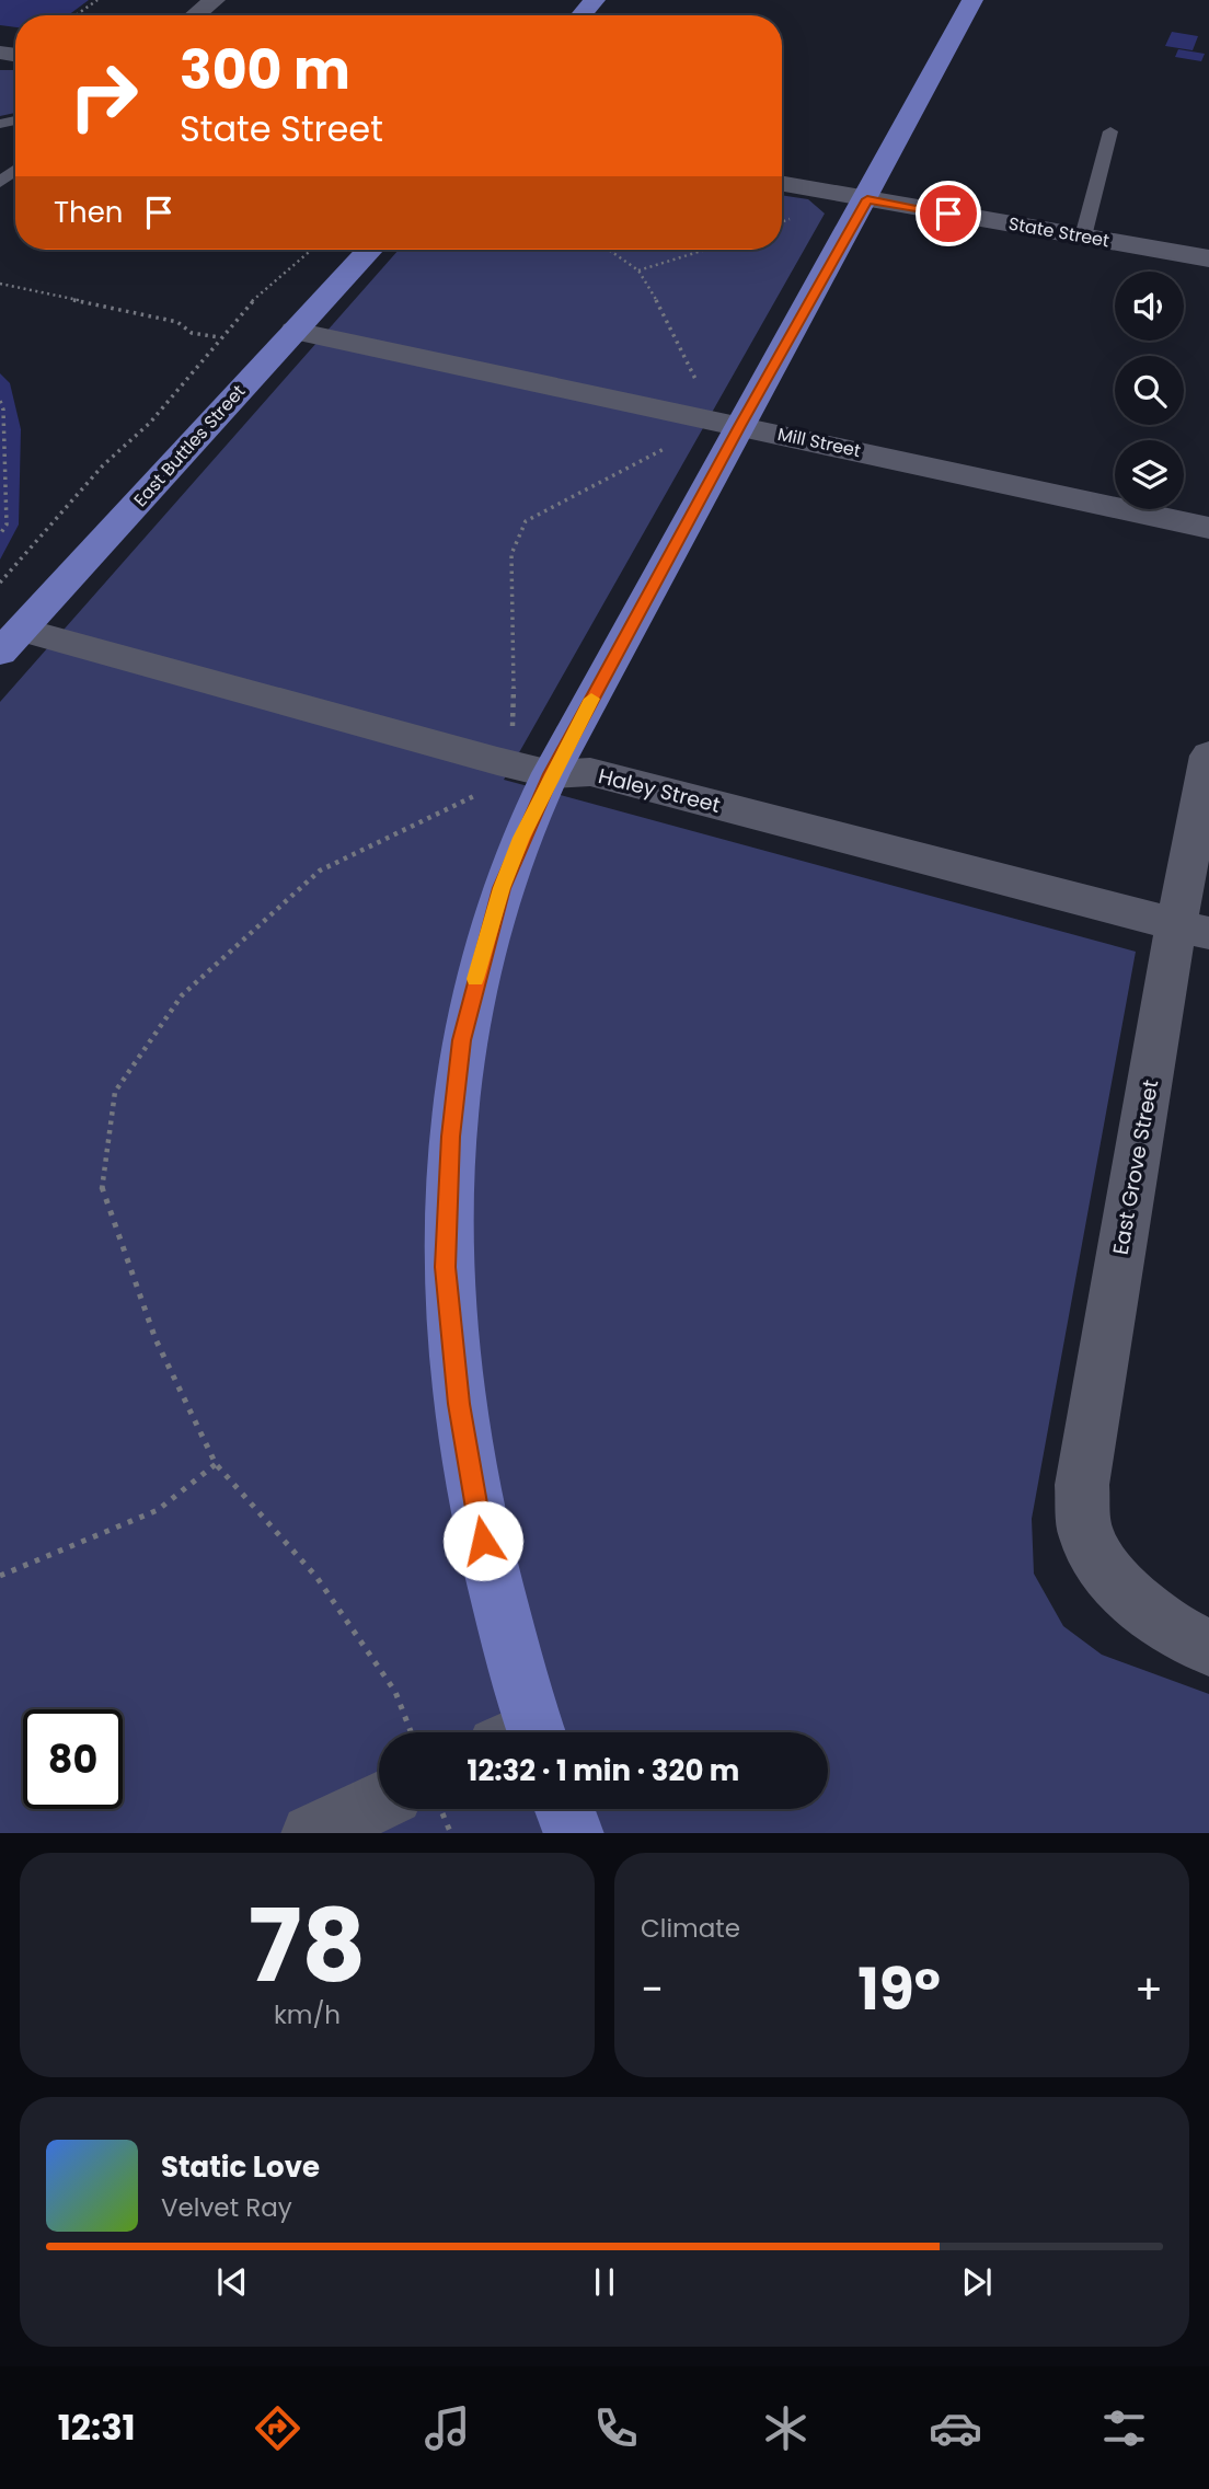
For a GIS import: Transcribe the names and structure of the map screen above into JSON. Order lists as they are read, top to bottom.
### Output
{
  "streets": {
    "highway": ["East Buttles Street"],
    "street": [
      "State Street",
      "Mill Street",
      "Haley Street",
      "East Grove Street"
    ]
  },
  "crossings": [
    ["Mill Street", "East Buttles Street"],
    ["East Buttles Street", "Haley Street"],
    ["Haley Street", "East Grove Street"]
  ],
  "page": {
    "turn": ["300 m", "State Street"],
    "then": "Then",
    "limit": "80",
    "trip": "12:32 · 1 min · 320 m",
    "tile": [
      ["78", "km/h"],
      "Climate"
    ],
    "heat": ["−", "19°", "+"],
    "song": ["Static Love", "Velvet Ray"],
    "tabs": "12:31"
  }
}
